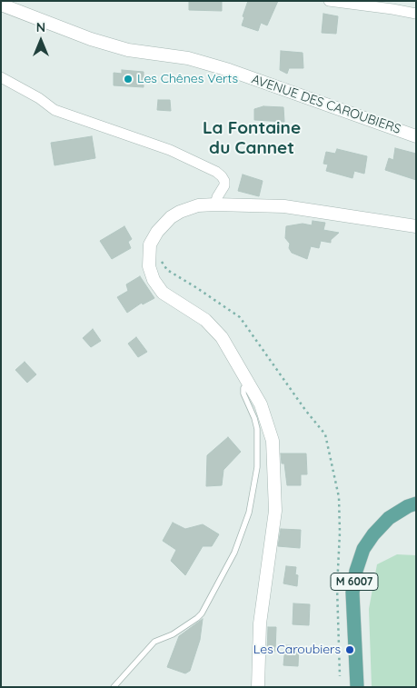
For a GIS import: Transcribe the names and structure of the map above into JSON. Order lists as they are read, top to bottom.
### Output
{
  "streets": {
    "main road": ["M 6007"],
    "street": ["AVENUE DES CAROUBIERS"]
  },
  "districts": ["La Fontaine du Cannet"],
  "places": ["Les Chênes Verts", "Les Caroubiers"],
  "north": "top"
}
